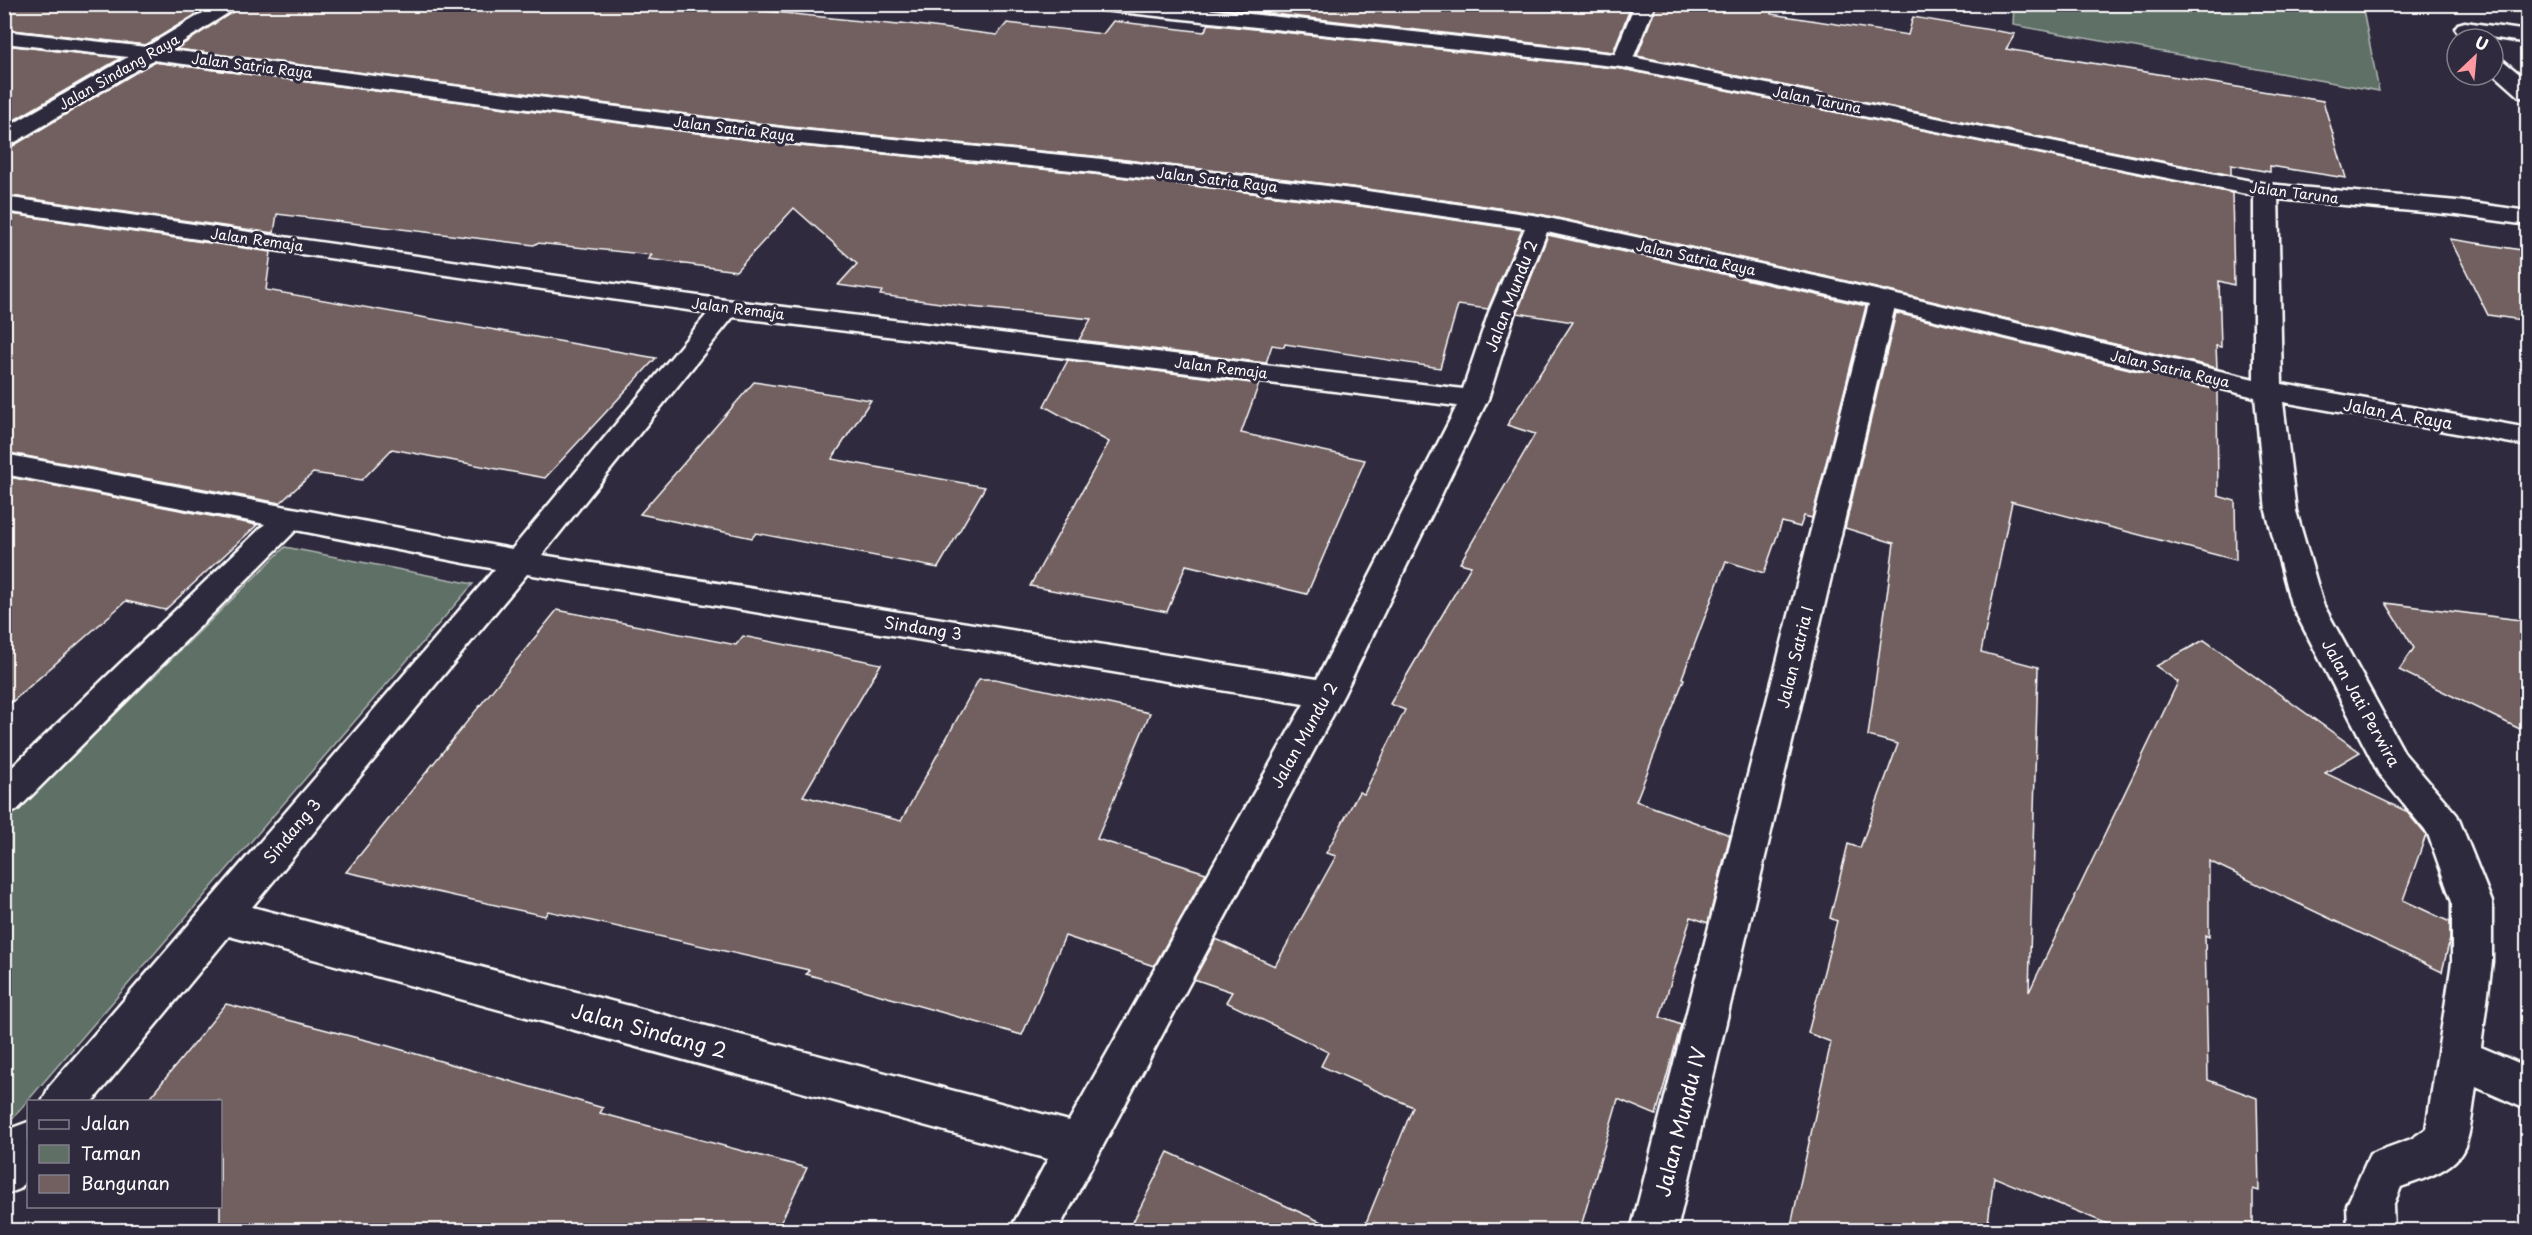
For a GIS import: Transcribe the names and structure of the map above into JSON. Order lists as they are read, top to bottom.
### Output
{
  "streets": {
    "street": [
      "Jalan Satria Raya",
      "Jalan Sindang Raya",
      "Jalan Taruna",
      "Jalan Remaja",
      "Jalan Mundu 2",
      "Jalan A. Raya",
      "Sindang 3",
      "Jalan Satria I",
      "Jalan Jati Perwira",
      "Jalan Sindang 2",
      "Jalan Mundu IV"
    ]
  },
  "crossings": [
    ["Jalan Satria Raya", "Jalan Sindang Raya"],
    ["Jalan Satria Raya", "Jalan Mundu 2"],
    ["Jalan Satria Raya", "Jalan A. Raya"],
    ["Jalan Satria Raya", "Jalan Satria I"],
    ["Jalan Satria Raya", "Jalan Jati Perwira"],
    ["Jalan Taruna", "Jalan Jati Perwira"],
    ["Jalan Remaja", "Jalan Mundu 2"],
    ["Jalan Remaja", "Sindang 3"],
    ["Jalan Mundu 2", "Sindang 3"],
    ["Jalan Mundu 2", "Jalan Sindang 2"],
    ["Jalan A. Raya", "Jalan Jati Perwira"],
    ["Sindang 3", "Jalan Sindang 2"],
    ["Jalan Satria I", "Jalan Mundu IV"]
  ],
  "legend": ["Jalan", "Taman", "Bangunan"],
  "north": "top right"
}
